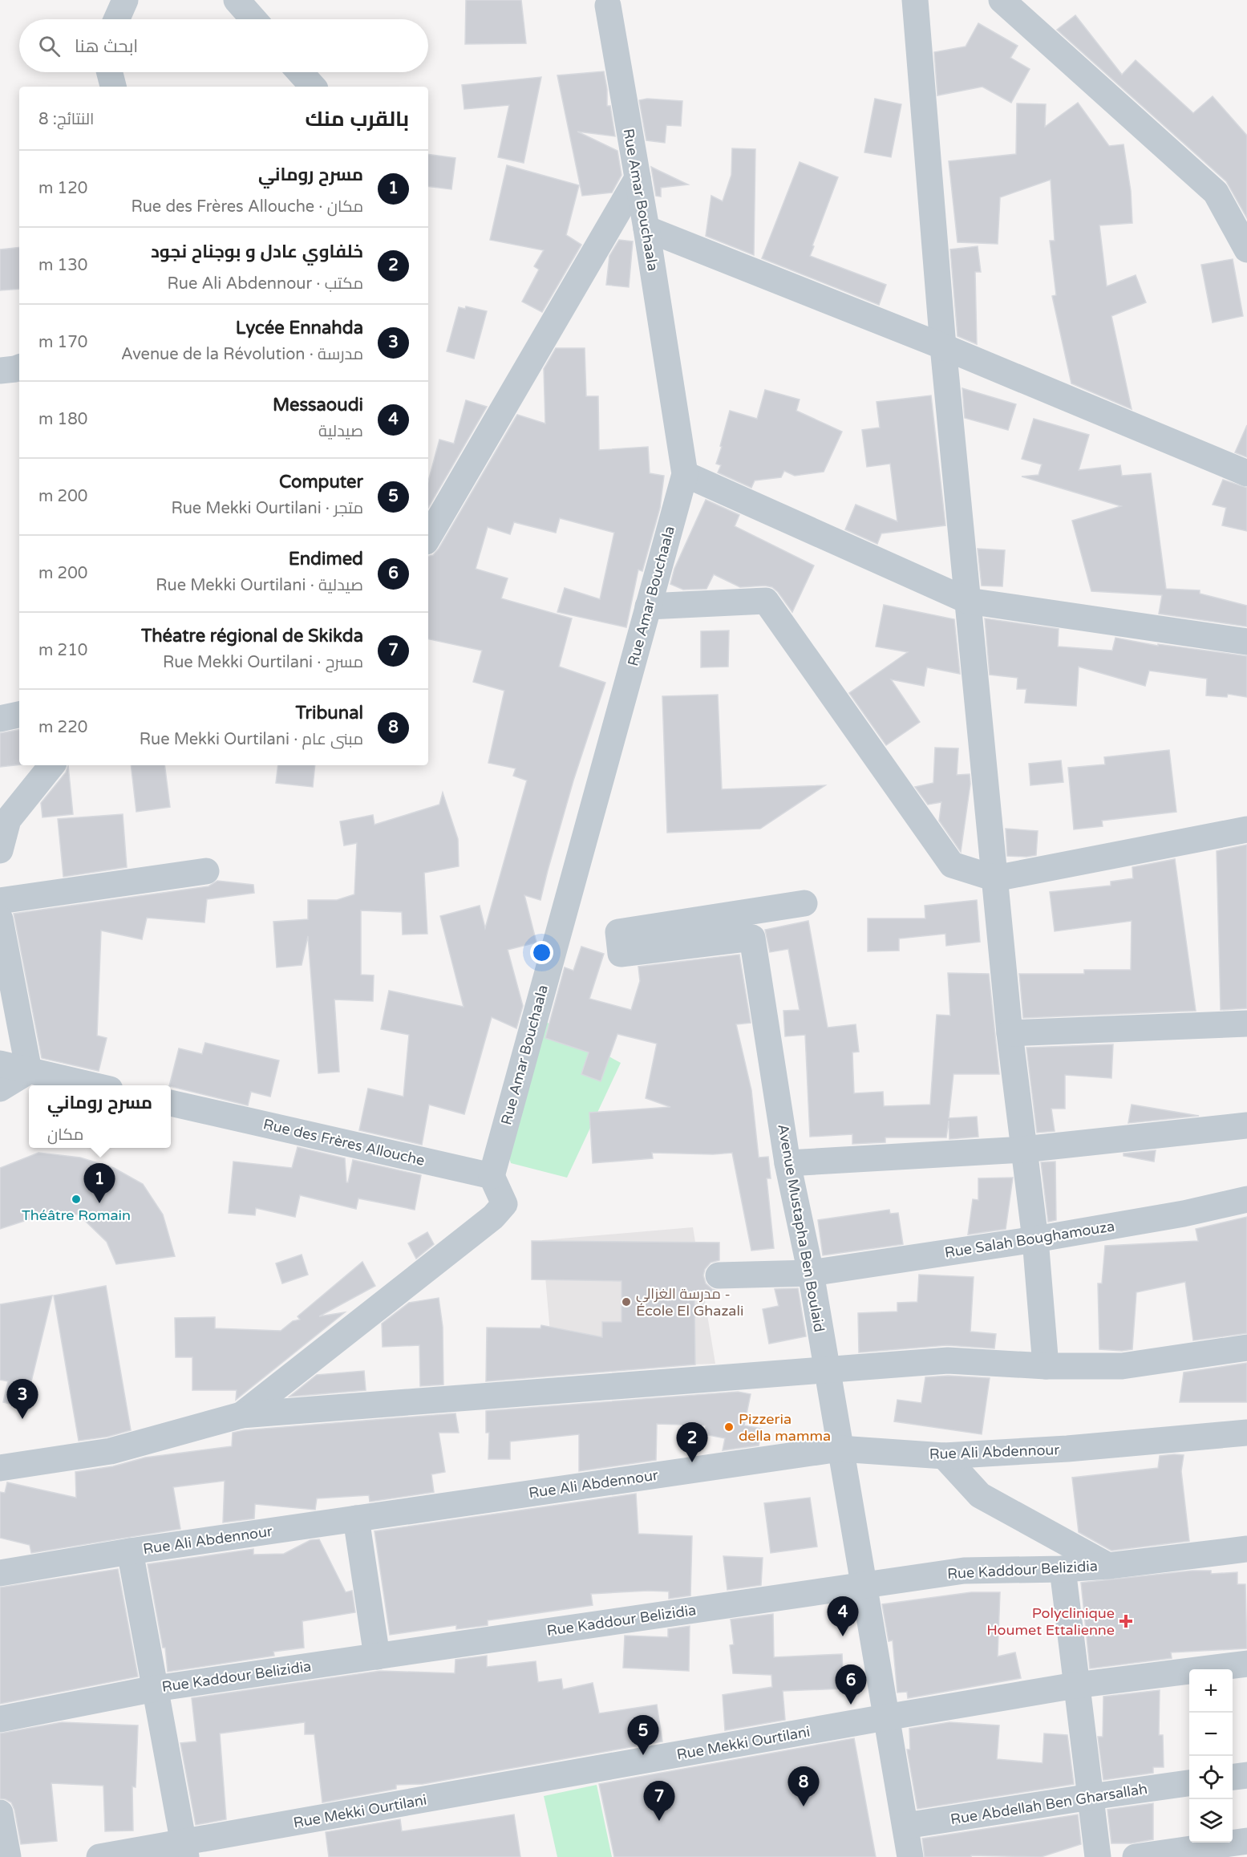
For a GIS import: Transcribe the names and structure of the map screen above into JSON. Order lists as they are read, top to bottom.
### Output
{
  "streets": {
    "street": [
      "Rue Amar Bouchaala",
      "Rue des Frères Allouche",
      "Avenue Mustapha Ben Boulaid",
      "Rue Salah Boughamouza",
      "Rue Ali Abdennour",
      "Rue Kaddour Belizidia",
      "Rue Mekki Ourtilani",
      "Rue Abdellah Ben Gharsallah"
    ]
  },
  "crossings": [
    ["Rue Amar Bouchaala", "Rue des Frères Allouche"],
    ["Avenue Mustapha Ben Boulaid", "Rue Salah Boughamouza"],
    ["Avenue Mustapha Ben Boulaid", "Rue Ali Abdennour"],
    ["Avenue Mustapha Ben Boulaid", "Rue Kaddour Belizidia"],
    ["Avenue Mustapha Ben Boulaid", "Rue Mekki Ourtilani"],
    ["Avenue Mustapha Ben Boulaid", "Rue Abdellah Ben Gharsallah"]
  ],
  "places": {
    "other": ["Théâtre Romain", "مدرسة الغزالي - École El Ghazali", "Pizzeria della mamma"],
    "health": ["Polyclinique Houmet Ettalienne"]
  },
  "page": {
    "search": "ابحث هنا",
    "heading": ["بالقرب منك", "النتائج: 8"],
    "list": [
      {
        "mark": "1",
        "name": "مسرح روماني",
        "note": "مكان · Rue des Frères Allouche",
        "value": "120 m"
      },
      {
        "mark": "2",
        "name": "خلفاوي عادل و بوجناح نجود",
        "note": "مكتب · Rue Ali Abdennour",
        "value": "130 m"
      },
      {
        "mark": "3",
        "name": "Lycée Ennahda",
        "note": "مدرسة · Avenue de la Révolution",
        "value": "170 m"
      },
      {
        "mark": "4",
        "name": "Messaoudi",
        "note": "صيدلية",
        "value": "180 m"
      },
      {
        "mark": "5",
        "name": "Computer",
        "note": "متجر · Rue Mekki Ourtilani",
        "value": "200 m"
      },
      {
        "mark": "6",
        "name": "Endimed",
        "note": "صيدلية · Rue Mekki Ourtilani",
        "value": "200 m"
      },
      {
        "mark": "7",
        "name": "Théatre régional de Skikda",
        "note": "مسرح · Rue Mekki Ourtilani",
        "value": "210 m"
      },
      {
        "mark": "8",
        "name": "Tribunal",
        "note": "مبنى عام · Rue Mekki Ourtilani",
        "value": "220 m"
      }
    ],
    "popup": ["مسرح روماني", "مكان"],
    "pins": [
      "1",
      "3",
      "2",
      "4",
      "6",
      "5",
      "8",
      "7"
    ],
    "map_buttons": ["+", "−"]
  }
}
